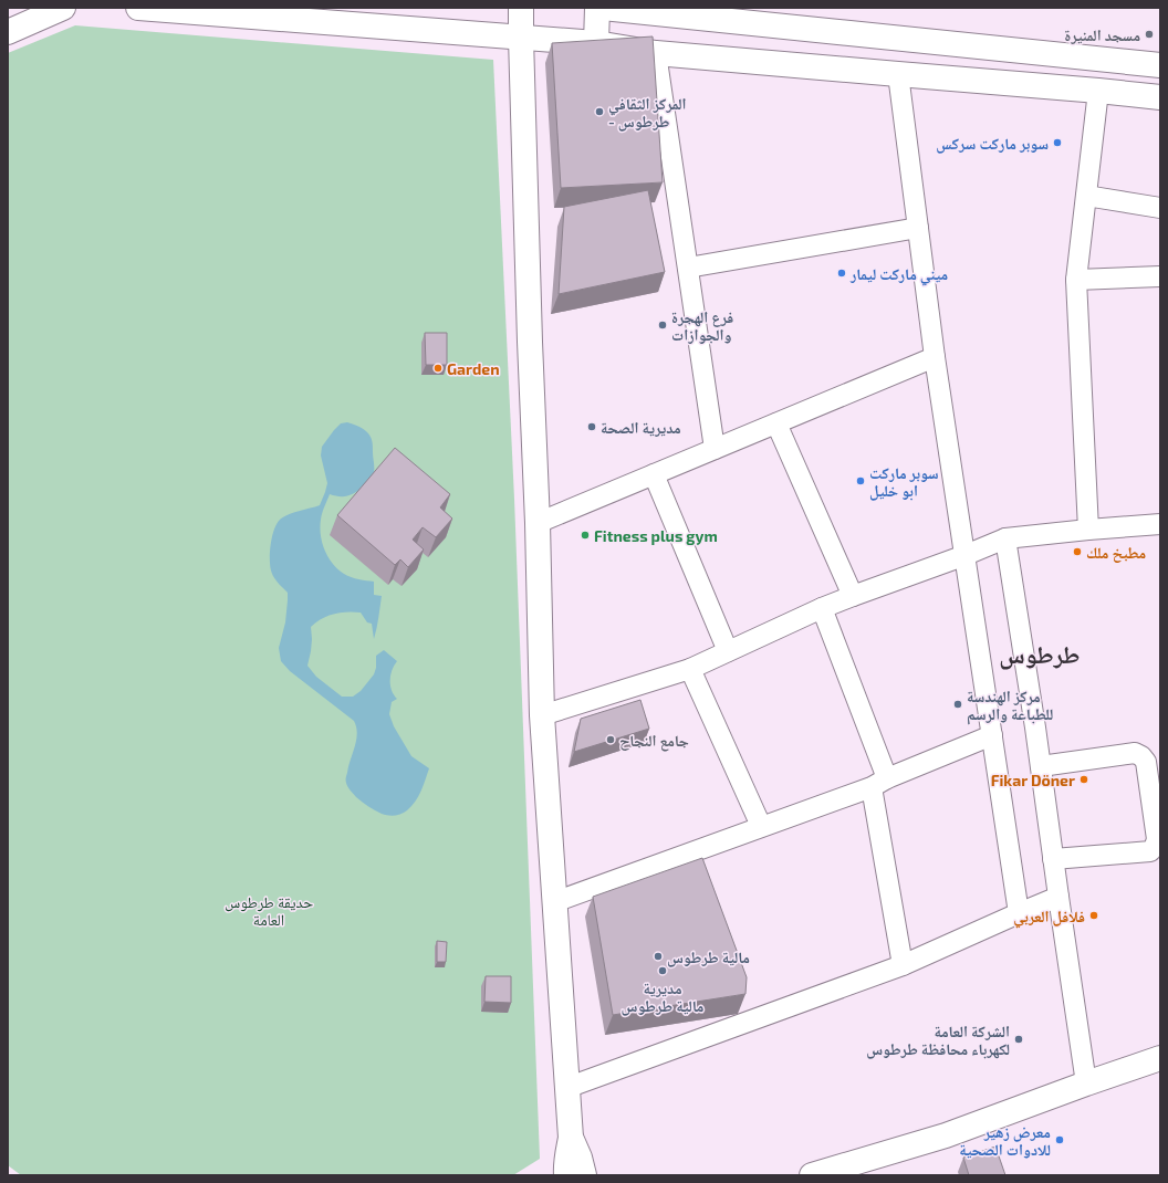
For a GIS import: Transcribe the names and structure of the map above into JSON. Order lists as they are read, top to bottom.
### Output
{
  "districts": ["طرطوس"],
  "parks": ["حديقة طرطوس العامة"],
  "places": [
    "مسجد المنيرة",
    "المركز الثقافي - طرطوس",
    "سوبر ماركت سركس",
    "ميني ماركت ليمار",
    "فرع الهجرة والجوازات",
    "Garden",
    "مديرية الصحة",
    "سوبر ماركت ابو خليل",
    "Fitness plus gym",
    "مطبخ ملك",
    "مركز الهندسة للطباعة والرسم",
    "جامع النجاح",
    "Fikar Döner",
    "فلافل العربي",
    "مالية طرطوس",
    "مديرية مالية طرطوس",
    "الشركة العامة لكهرباء محافظة طرطوس",
    "معرض زهير للادوات الصحية"
  ]
}
